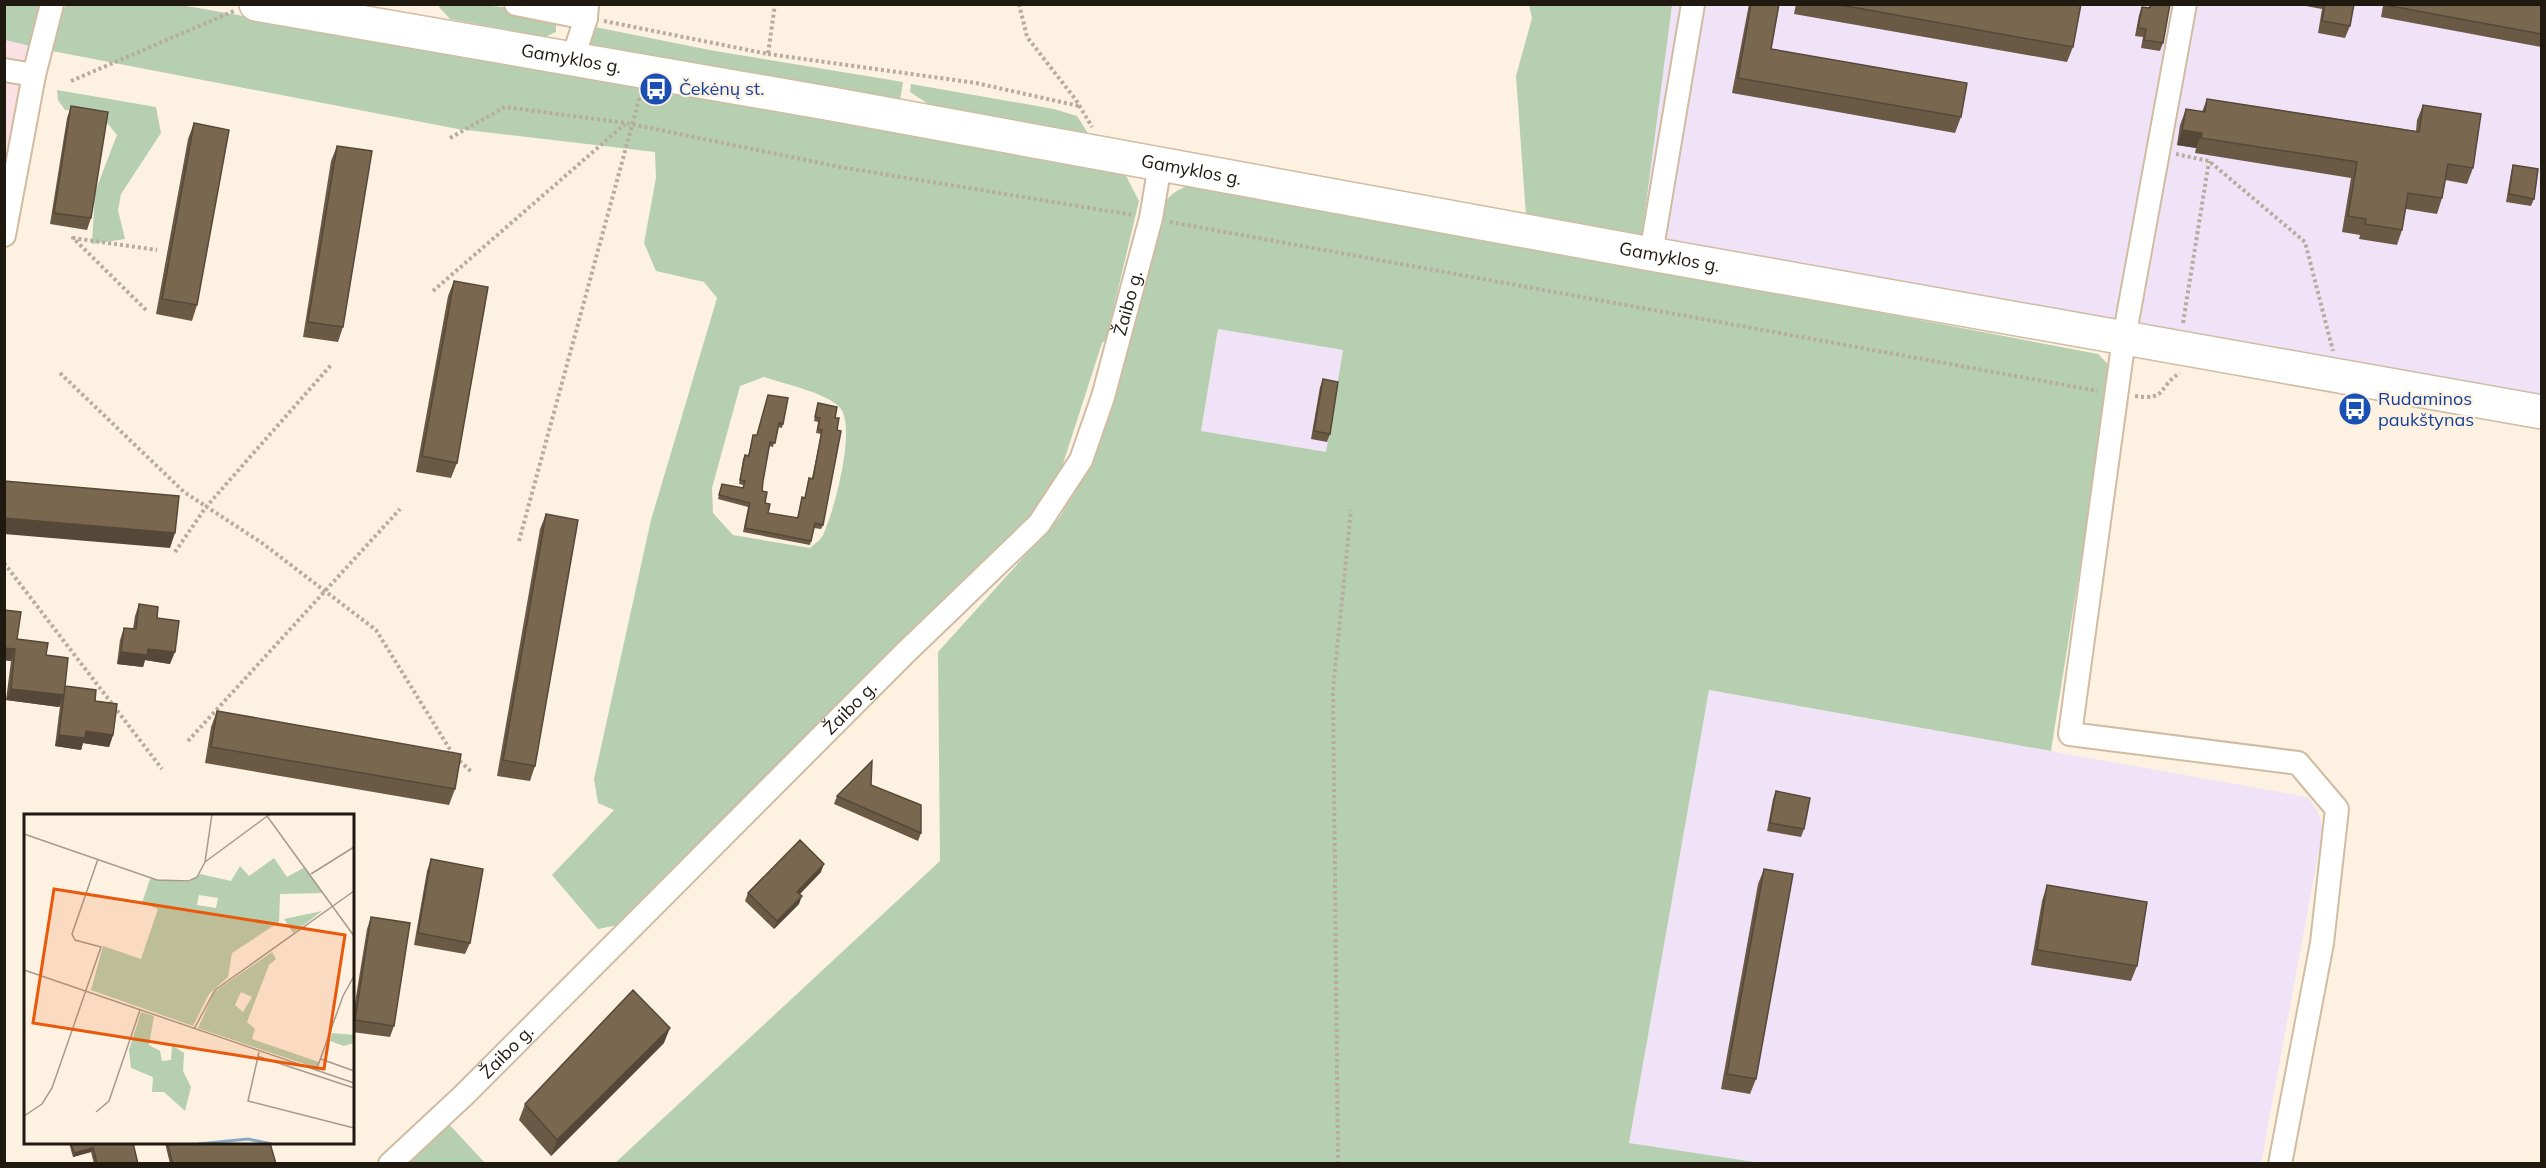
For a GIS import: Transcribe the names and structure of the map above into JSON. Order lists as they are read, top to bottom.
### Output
{
  "streets": {
    "main road": ["Gamyklos g."],
    "street": ["Žaibo g."]
  },
  "crossings": [
    ["Gamyklos g.", "Žaibo g."]
  ],
  "places": {
    "bus stop": ["Čekėnų st.", "Rudaminos paukštynas"]
  }
}
